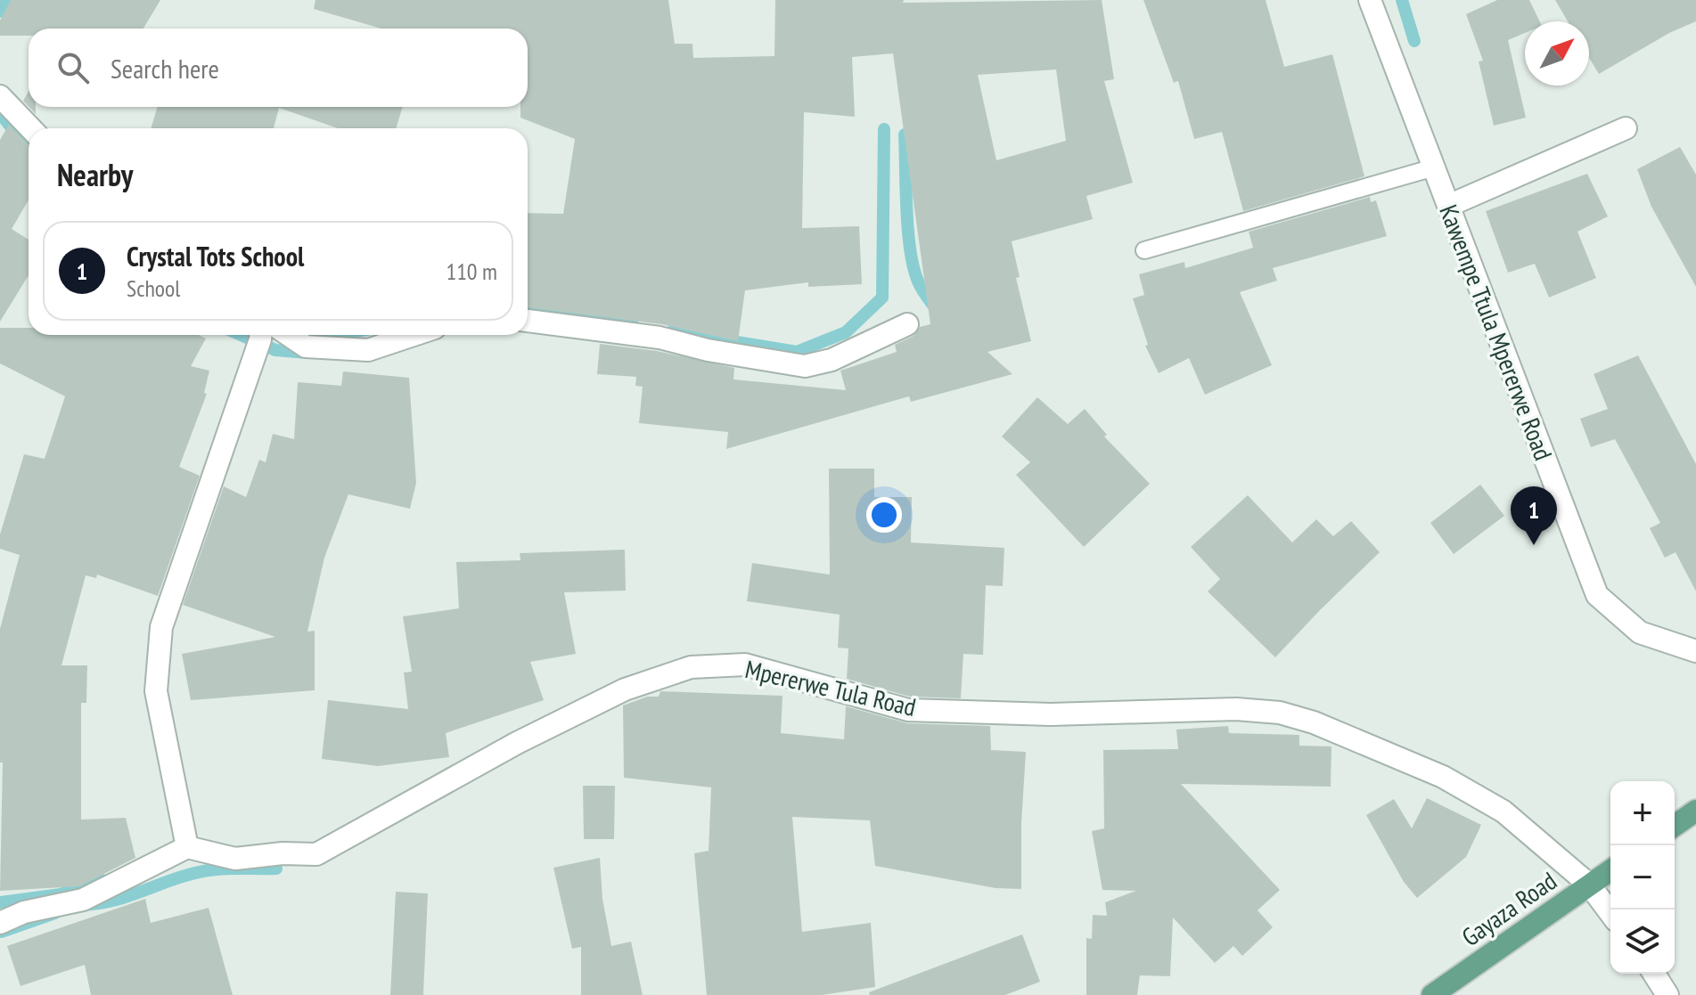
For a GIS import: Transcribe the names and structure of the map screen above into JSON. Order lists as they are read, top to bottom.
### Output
{
  "streets": {
    "main road": ["Gayaza Road"],
    "street": ["Kawempe Ttula Mpererwe Road", "Mpererwe Tula Road"]
  },
  "crossings": [
    ["Mpererwe Tula Road", "Gayaza Road"]
  ],
  "north": "top right",
  "page": {
    "search": "Search here",
    "heading": "Nearby",
    "list": [
      {
        "mark": "1",
        "name": "Crystal Tots School",
        "note": "School",
        "value": "110 m"
      }
    ],
    "pins": "1",
    "map_buttons": ["+", "−"]
  }
}
